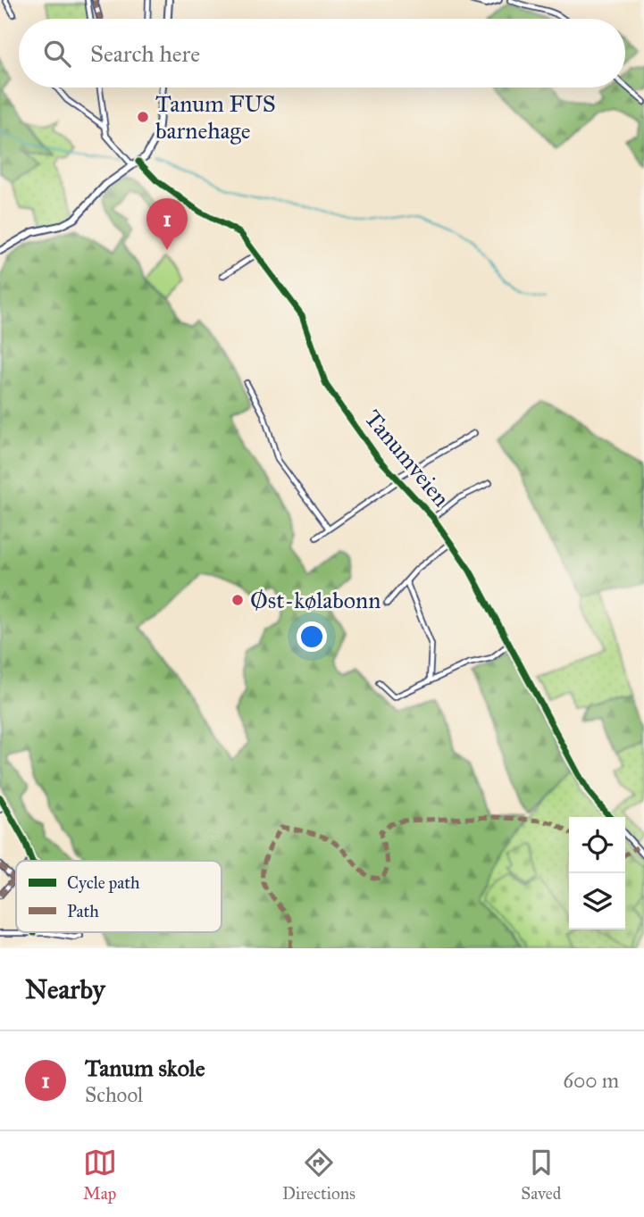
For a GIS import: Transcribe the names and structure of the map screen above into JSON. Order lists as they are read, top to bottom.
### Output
{
  "streets": {
    "street": ["Tanumveien"]
  },
  "places": ["Tanum FUS barnehage", "Øst-kølabonn"],
  "legend": ["Cycle path", "Path"],
  "page": {
    "search": "Search here",
    "pins": "1",
    "heading": "Nearby",
    "list": [
      {
        "mark": "1",
        "name": "Tanum skole",
        "note": "School",
        "value": "600 m"
      }
    ],
    "nav": ["Map", "Directions", "Saved"]
  }
}
